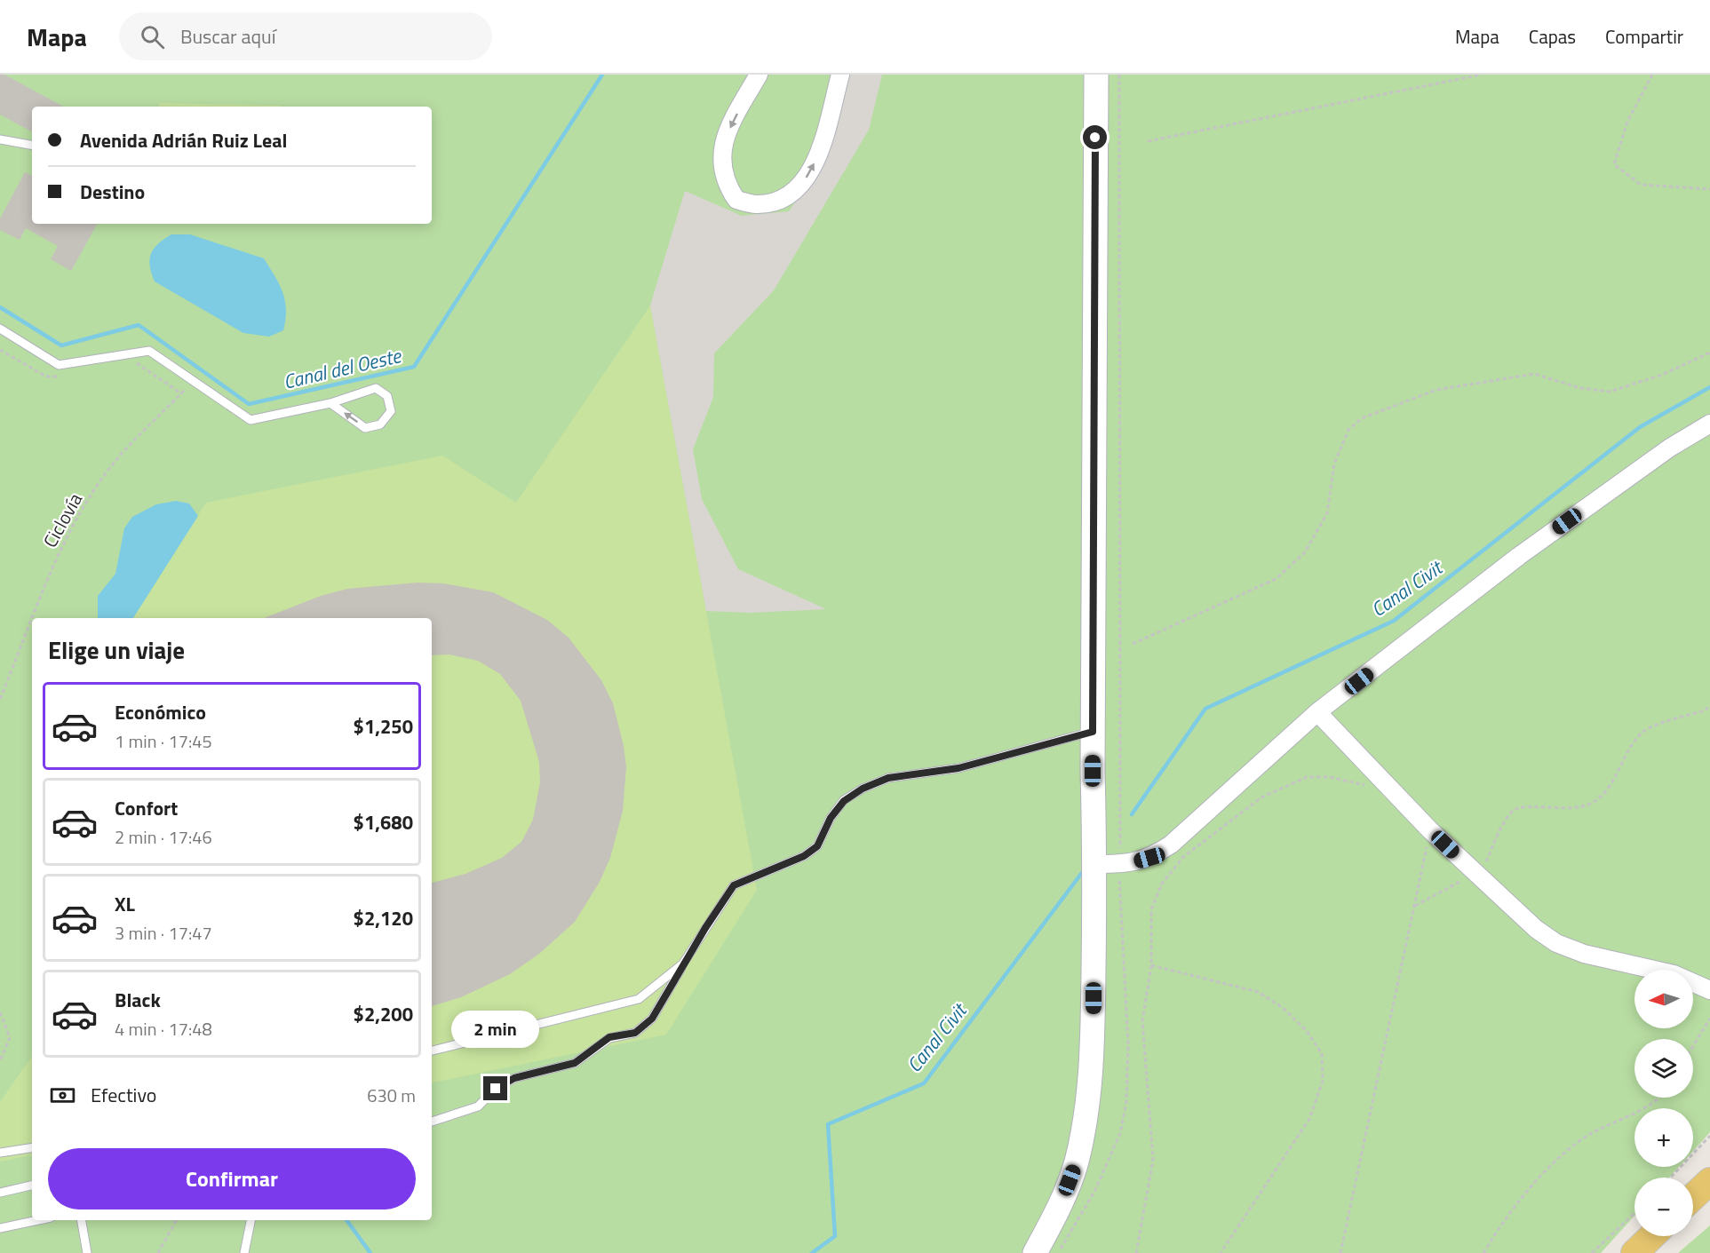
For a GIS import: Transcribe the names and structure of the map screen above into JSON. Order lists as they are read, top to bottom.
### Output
{
  "streets": {
    "path": ["Ciclovía"]
  },
  "water": ["Canal del Oeste", "Canal Civit"],
  "north": "left",
  "page": {
    "header": "Mapa",
    "search": "Buscar aquí",
    "nav": ["Mapa", "Capas", "Compartir"],
    "banner": ["Avenida Adrián Ruiz Leal", "Destino"],
    "heading": "Elige un viaje",
    "list": [
      {
        "name": "Económico",
        "note": "1 min · 17:45",
        "value": "$1,250"
      },
      {
        "name": "Confort",
        "note": "2 min · 17:46",
        "value": "$1,680"
      },
      {
        "name": "XL",
        "note": "3 min · 17:47",
        "value": "$2,120"
      },
      {
        "name": "Black",
        "note": "4 min · 17:48",
        "value": "$2,200"
      }
    ],
    "map_buttons": ["+", "−"],
    "bubble": "2 min",
    "pay": ["Efectivo", "630 m"],
    "buttons": "Confirmar"
  }
}
